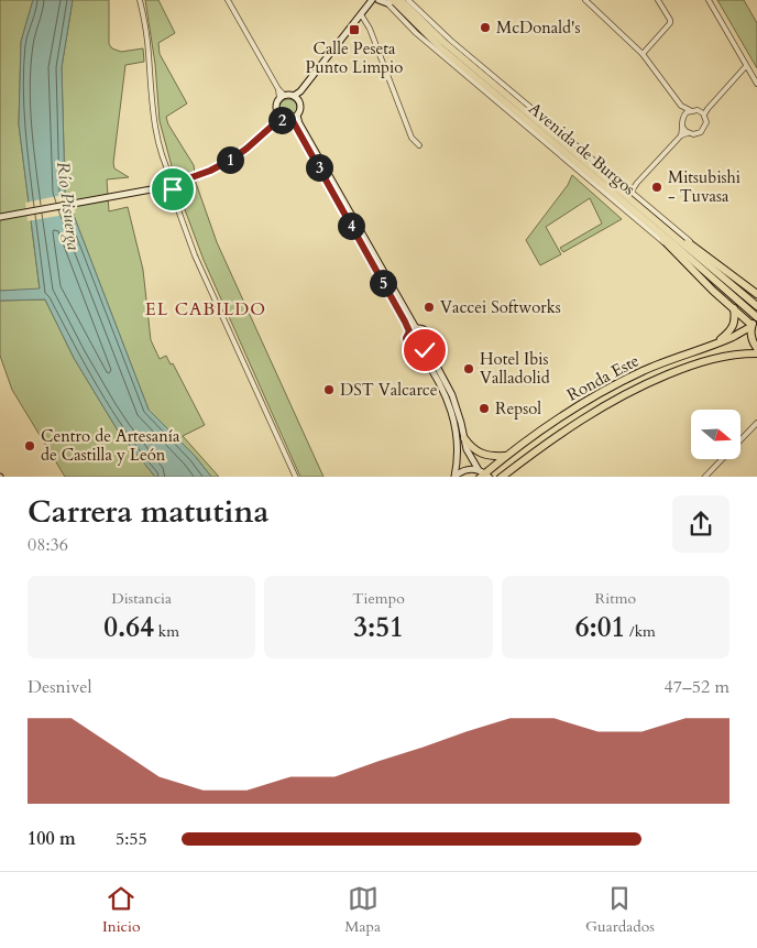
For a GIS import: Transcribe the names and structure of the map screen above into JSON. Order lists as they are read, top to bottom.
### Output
{
  "streets": {
    "highway": ["Avenida de Burgos", "Ronda Este"]
  },
  "districts": ["EL CABILDO"],
  "water": ["Río Pisuerga"],
  "places": {
    "other": [
      "McDonald's",
      "Mitsubishi - Tuvasa",
      "Vaccei Softworks",
      "Hotel Ibis Valladolid",
      "DST Valcarce",
      "Repsol",
      "Centro de Artesanía de Castilla y León"
    ],
    "transit": ["Calle Peseta Punto Limpio"]
  },
  "north": "right",
  "page": {
    "pins": [
      "2",
      "1",
      "3",
      "4",
      "5"
    ],
    "heading": ["Carrera matutina", "08:36"],
    "stats": [
      ["Distancia", "0.64 km"],
      ["Tiempo", "3:51"],
      ["Ritmo", "6:01 /km"]
    ],
    "chart": ["Desnivel", "47–52 m"],
    "list": [
      {
        "name": "100 m",
        "note": "5:55"
      }
    ],
    "tabs": ["Inicio", "Mapa", "Guardados"]
  }
}
